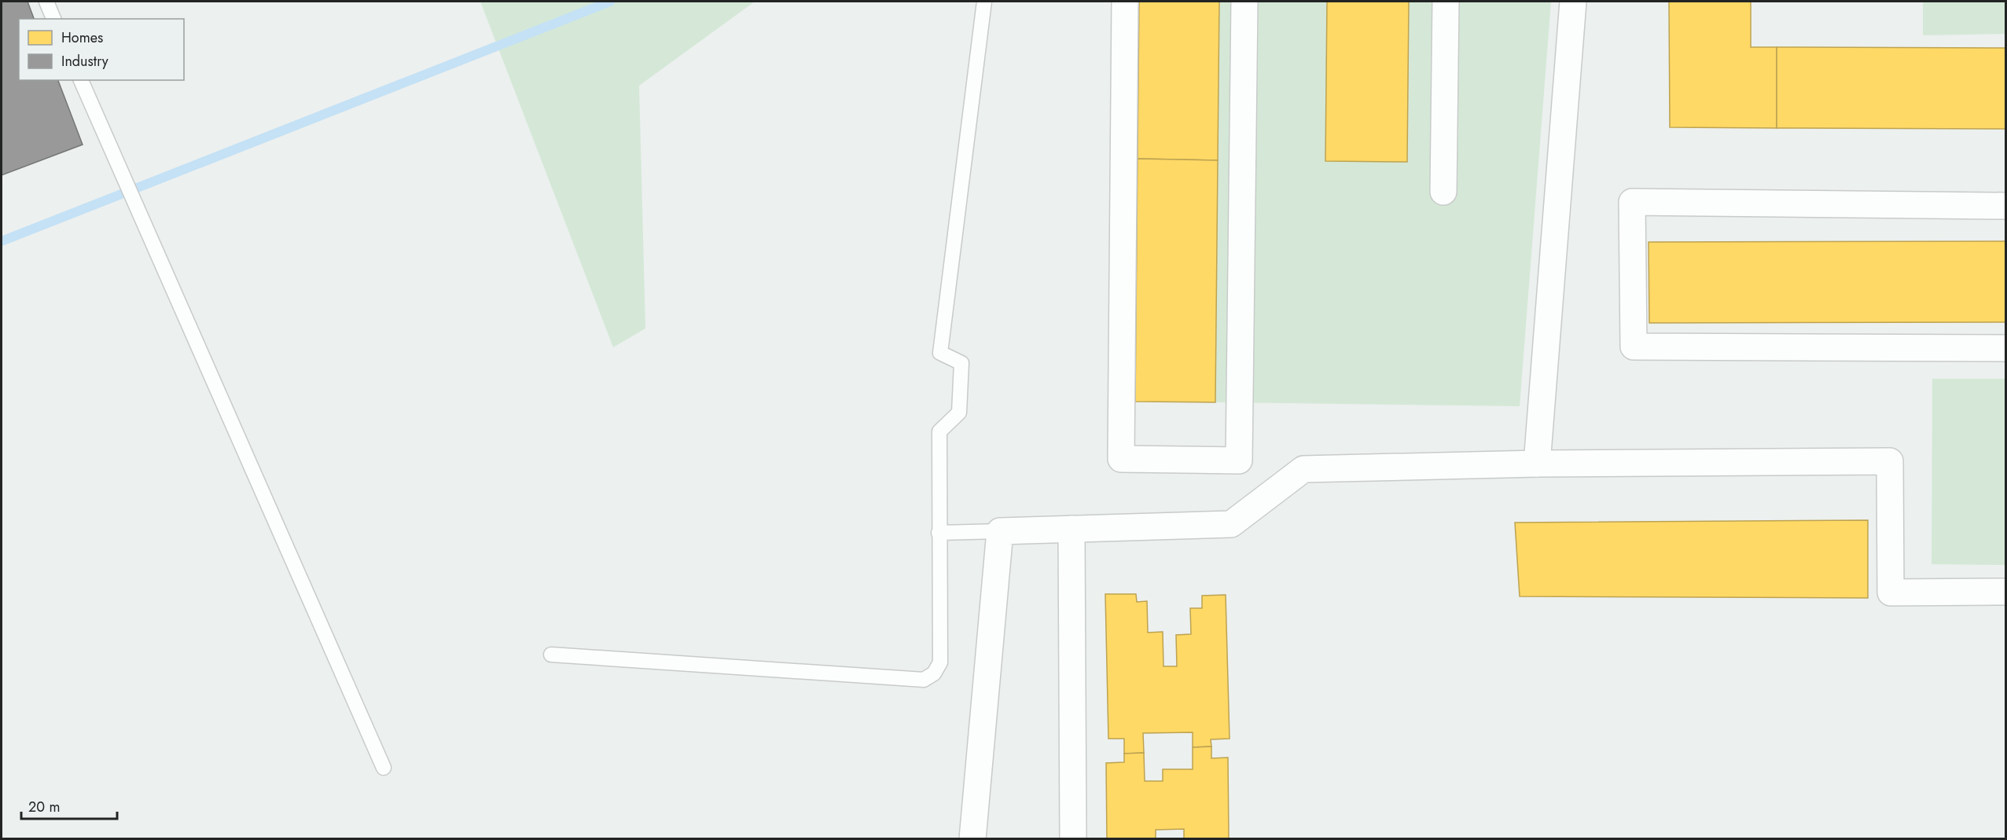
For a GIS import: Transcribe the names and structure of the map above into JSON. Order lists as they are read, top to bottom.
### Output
{
  "legend": ["Homes", "Industry"],
  "scale_bar": "20 m"
}
